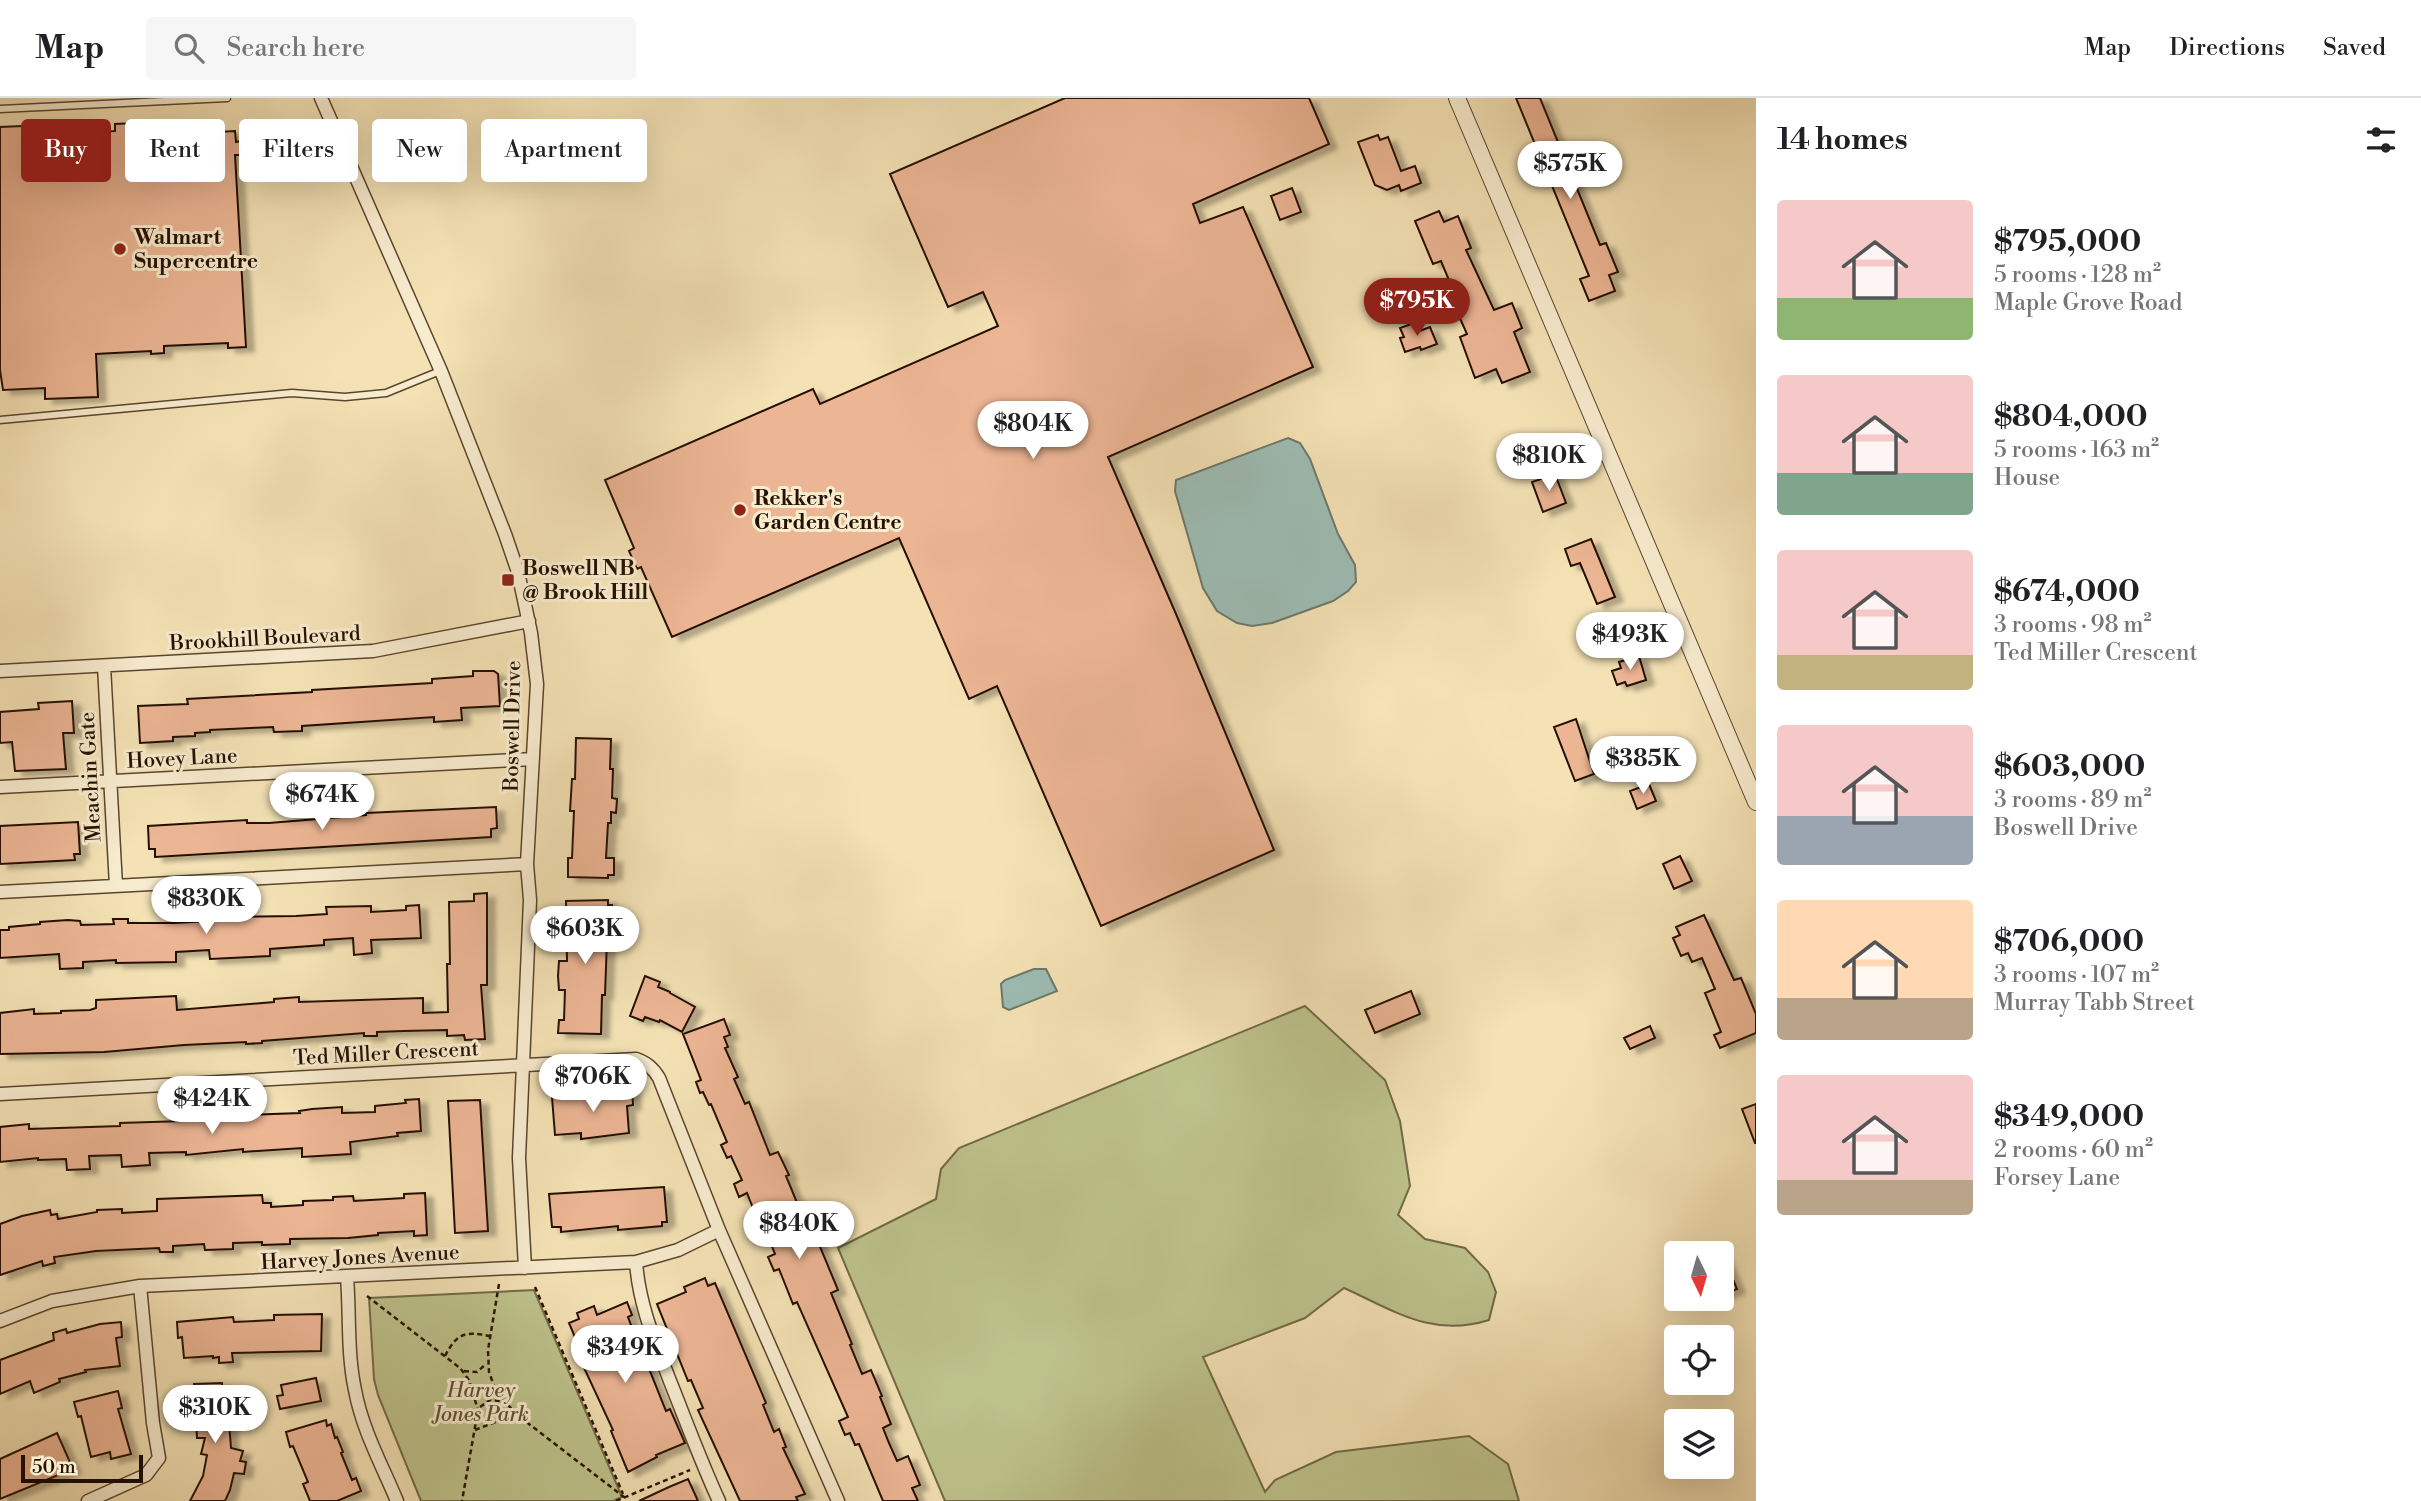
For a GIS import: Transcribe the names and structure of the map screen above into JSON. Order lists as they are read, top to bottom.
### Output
{
  "streets": {
    "street": [
      "Brookhill Boulevard",
      "Boswell Drive",
      "Hovey Lane",
      "Meachin Gate",
      "Ted Miller Crescent",
      "Harvey Jones Avenue"
    ]
  },
  "crossings": [
    ["Brookhill Boulevard", "Boswell Drive"],
    ["Brookhill Boulevard", "Meachin Gate"],
    ["Boswell Drive", "Hovey Lane"],
    ["Boswell Drive", "Ted Miller Crescent"],
    ["Boswell Drive", "Harvey Jones Avenue"],
    ["Hovey Lane", "Meachin Gate"],
    ["Ted Miller Crescent", "Harvey Jones Avenue"]
  ],
  "parks": ["Harvey Jones Park"],
  "places": {
    "other": ["Walmart Supercentre", "Rekker's Garden Centre"],
    "transit": ["Boswell NB @ Brook Hill"]
  },
  "scale_bar": "50 m",
  "north": "bottom",
  "page": {
    "header": "Map",
    "search": "Search here",
    "nav": ["Map", "Directions", "Saved"],
    "heading": "14 homes",
    "chip": [
      "Buy",
      "Rent",
      "Filters",
      "New",
      "Apartment"
    ],
    "price": [
      "$575K",
      "$795K",
      "$804K",
      "$810K",
      "$493K",
      "$385K",
      "$674K",
      "$830K",
      "$603K",
      "$706K",
      "$424K",
      "$840K",
      "$349K",
      "$310K"
    ],
    "list": [
      {
        "name": "$795,000",
        "note": "5 rooms · 128 m² · Maple Grove Road"
      },
      {
        "name": "$804,000",
        "note": "5 rooms · 163 m² · House"
      },
      {
        "name": "$674,000",
        "note": "3 rooms · 98 m² · Ted Miller Crescent"
      },
      {
        "name": "$603,000",
        "note": "3 rooms · 89 m² · Boswell Drive"
      },
      {
        "name": "$706,000",
        "note": "3 rooms · 107 m² · Murray Tabb Street"
      },
      {
        "name": "$349,000",
        "note": "2 rooms · 60 m² · Forsey Lane"
      }
    ],
    "scale": "50 m"
  }
}
